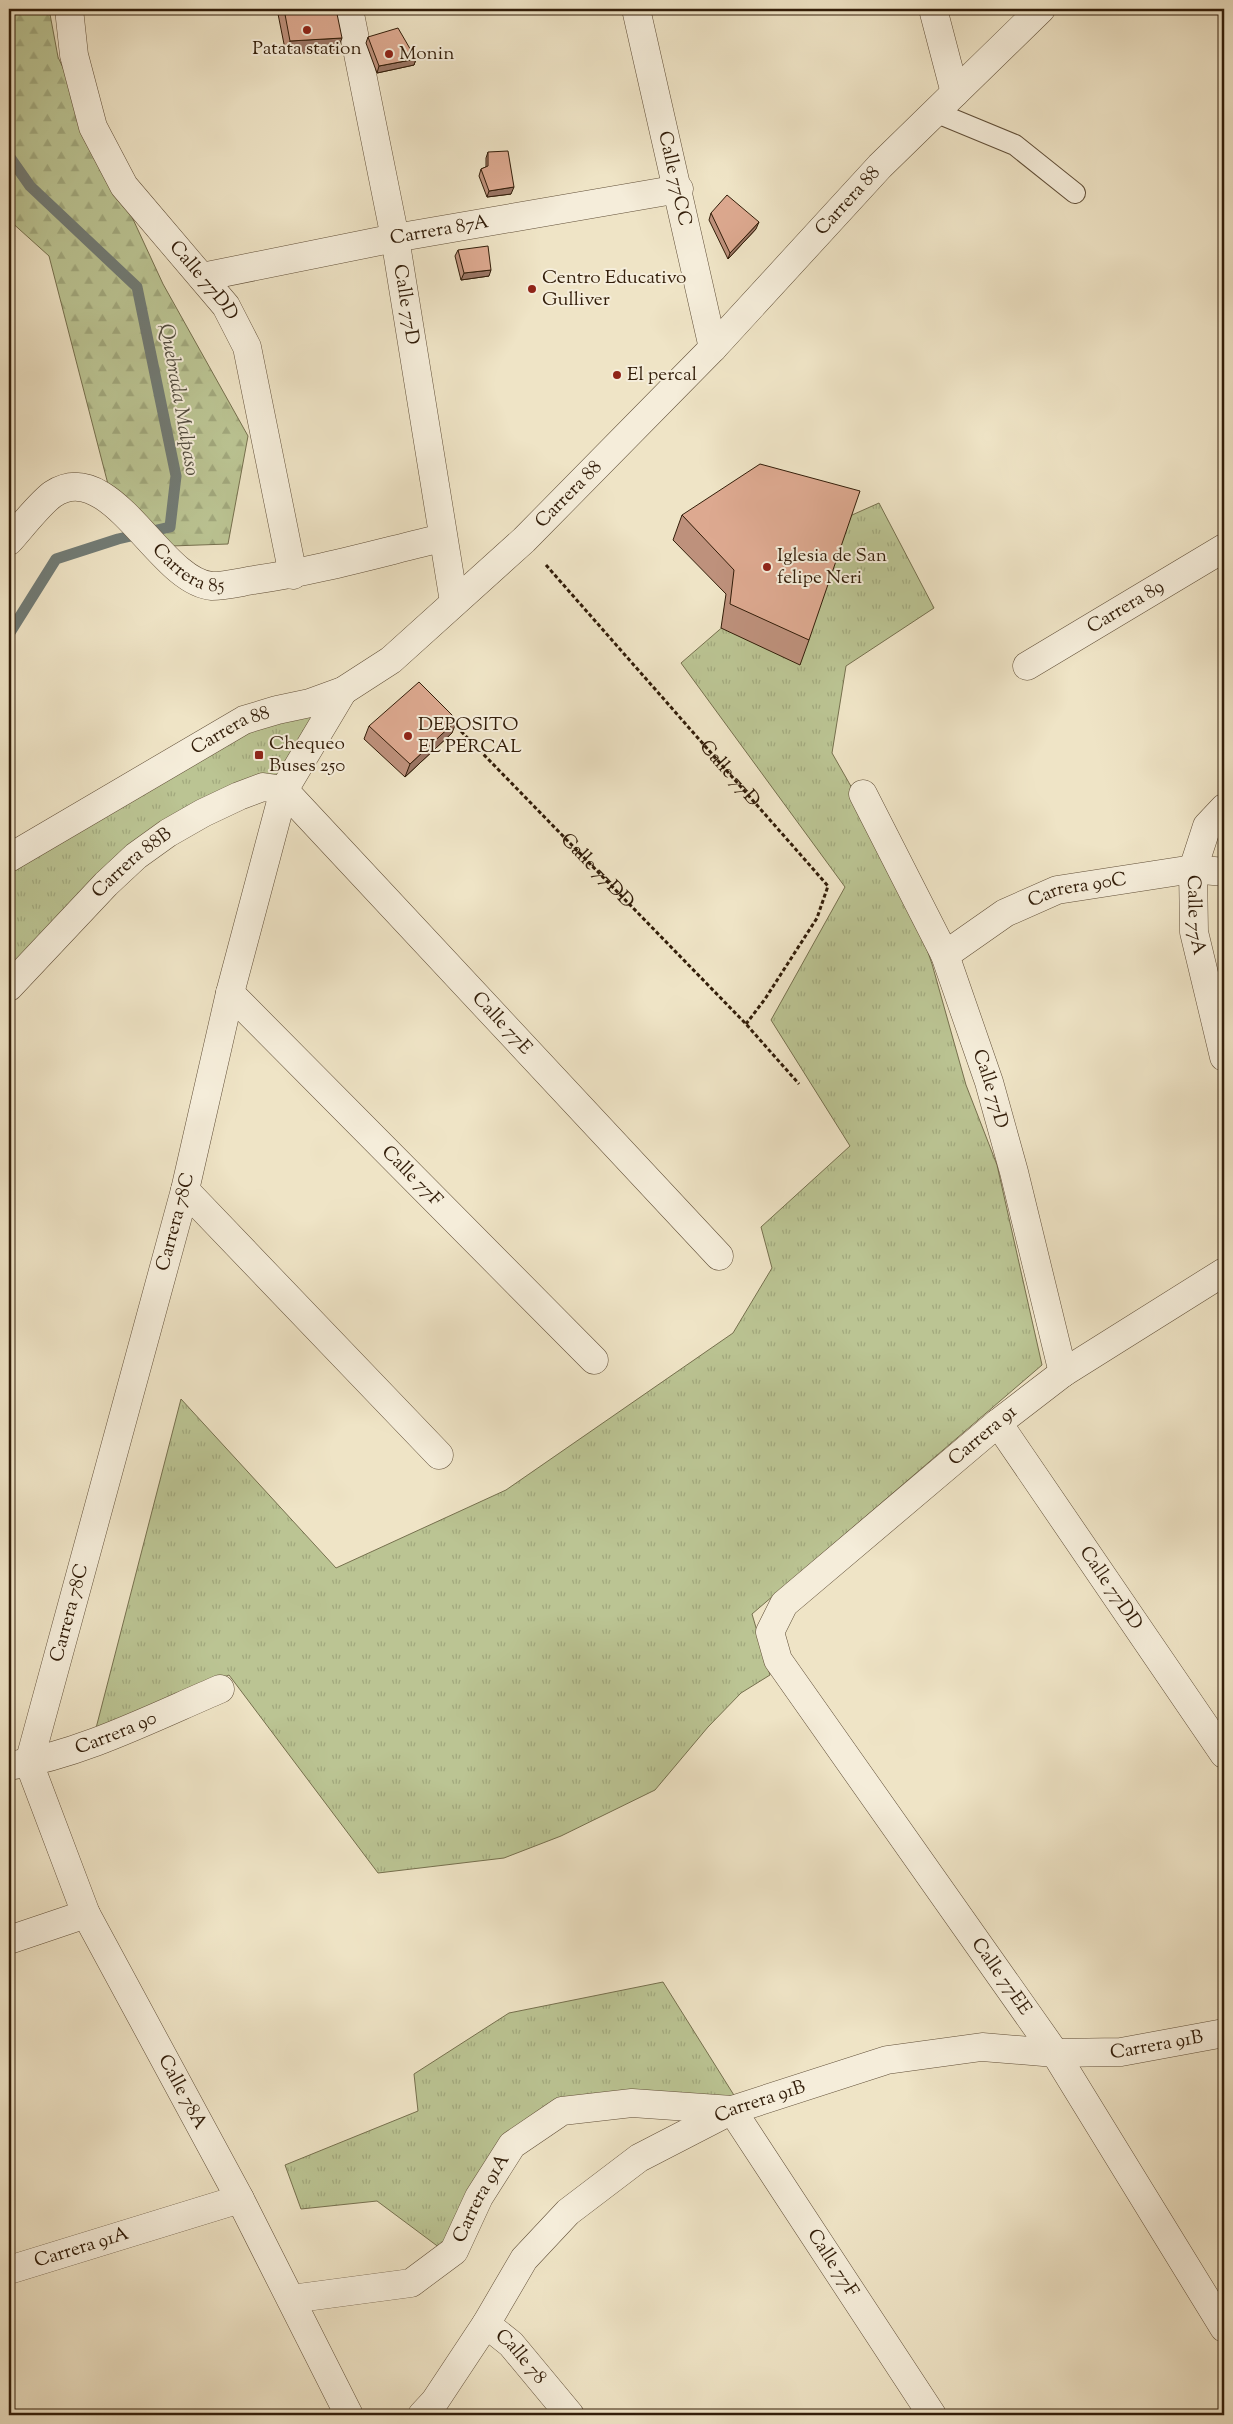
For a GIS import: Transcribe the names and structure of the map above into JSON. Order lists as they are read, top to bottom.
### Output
{
  "streets": {
    "street": [
      "Calle 77CC",
      "Carrera 88",
      "Carrera 87A",
      "Calle 77DD",
      "Calle 77D",
      "Carrera 85",
      "Carrera 89",
      "Carrera 88B",
      "Carrera 90C",
      "Calle 77A",
      "Calle 77E",
      "Calle 77F",
      "Carrera 78C",
      "Carrera 91",
      "Carrera 90",
      "Calle 77EE",
      "Carrera 91B",
      "Calle 78A",
      "Carrera 91A",
      "Calle 78"
    ]
  },
  "crossings": [
    ["Calle 77CC", "Carrera 88"],
    ["Calle 77CC", "Carrera 87A"],
    ["Carrera 88", "Calle 77D"],
    ["Carrera 88", "Carrera 78C"],
    ["Carrera 87A", "Calle 77DD"],
    ["Carrera 87A", "Calle 77D"],
    ["Calle 77DD", "Calle 77D"],
    ["Calle 77DD", "Carrera 85"],
    ["Calle 77DD", "Carrera 91"],
    ["Calle 77D", "Carrera 85"],
    ["Calle 77D", "Carrera 90C"],
    ["Calle 77D", "Carrera 91"],
    ["Carrera 88B", "Calle 77E"],
    ["Carrera 88B", "Carrera 78C"],
    ["Carrera 90C", "Calle 77A"],
    ["Calle 77E", "Carrera 78C"],
    ["Calle 77F", "Carrera 78C"],
    ["Calle 77F", "Carrera 91B"],
    ["Calle 77F", "Carrera 91A"],
    ["Carrera 78C", "Carrera 90"],
    ["Carrera 78C", "Calle 78A"],
    ["Carrera 91", "Calle 77EE"],
    ["Carrera 90", "Calle 78A"],
    ["Calle 77EE", "Carrera 91B"],
    ["Carrera 91B", "Carrera 91A"],
    ["Carrera 91B", "Calle 78"],
    ["Calle 78A", "Carrera 91A"]
  ],
  "water": ["Quebrada Malpaso"],
  "places": {
    "other": [
      "Patata station",
      "Monin",
      "Centro Educativo Gulliver",
      "El percal",
      "Iglesia de San felipe Neri",
      "DEPOSITO EL PERCAL"
    ],
    "transit": ["Chequeo Buses 250"]
  }
}
